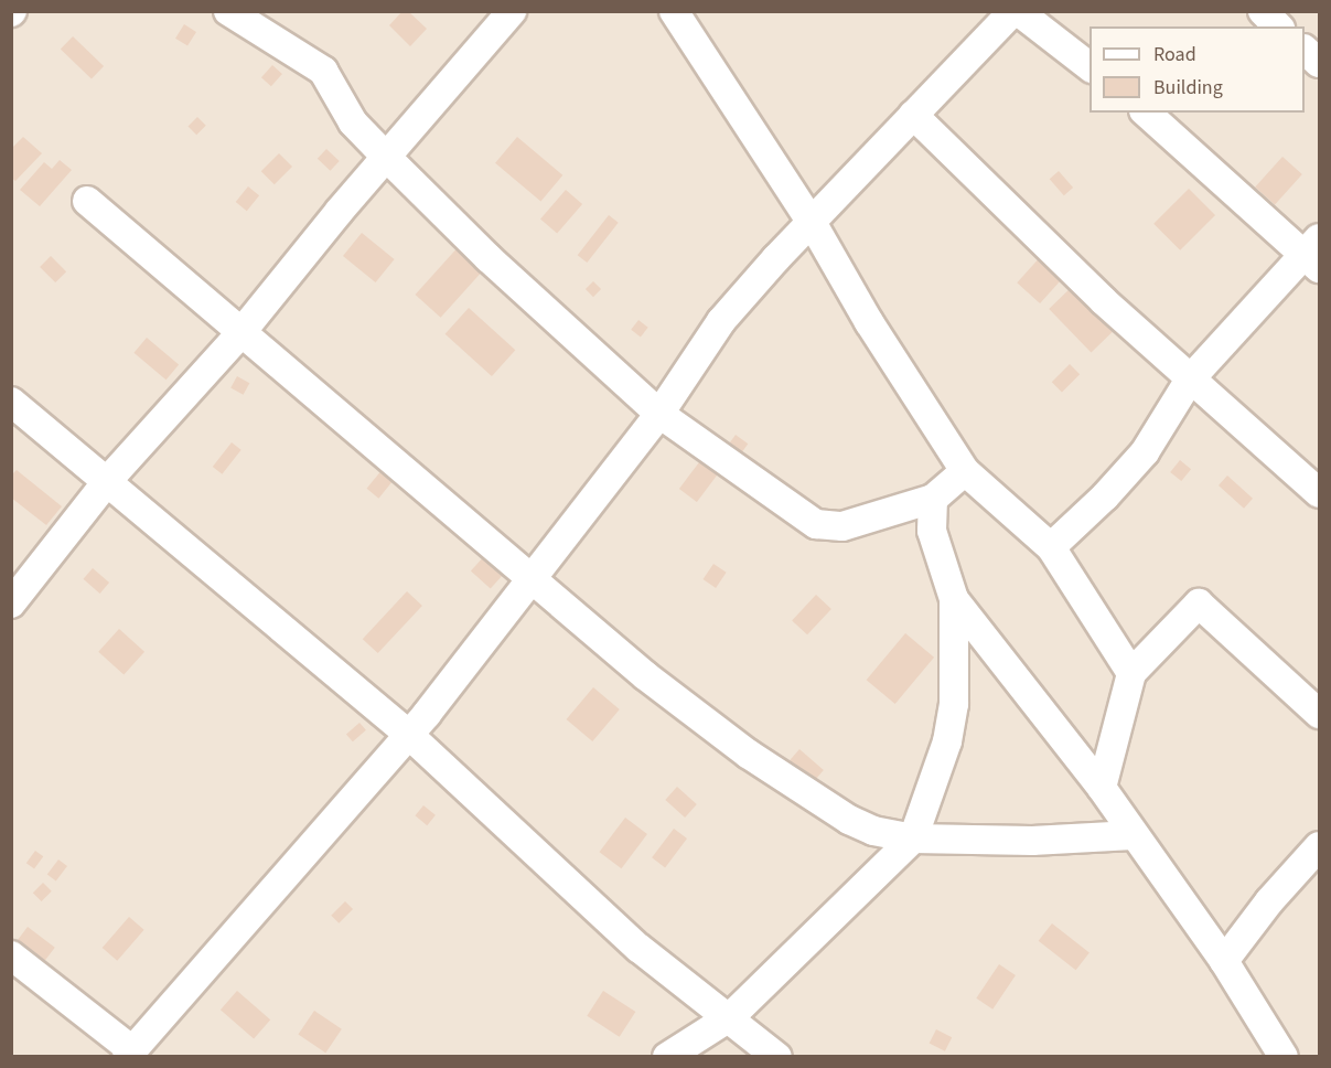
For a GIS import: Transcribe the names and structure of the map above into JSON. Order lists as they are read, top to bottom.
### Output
{
  "legend": ["Road", "Building"]
}
